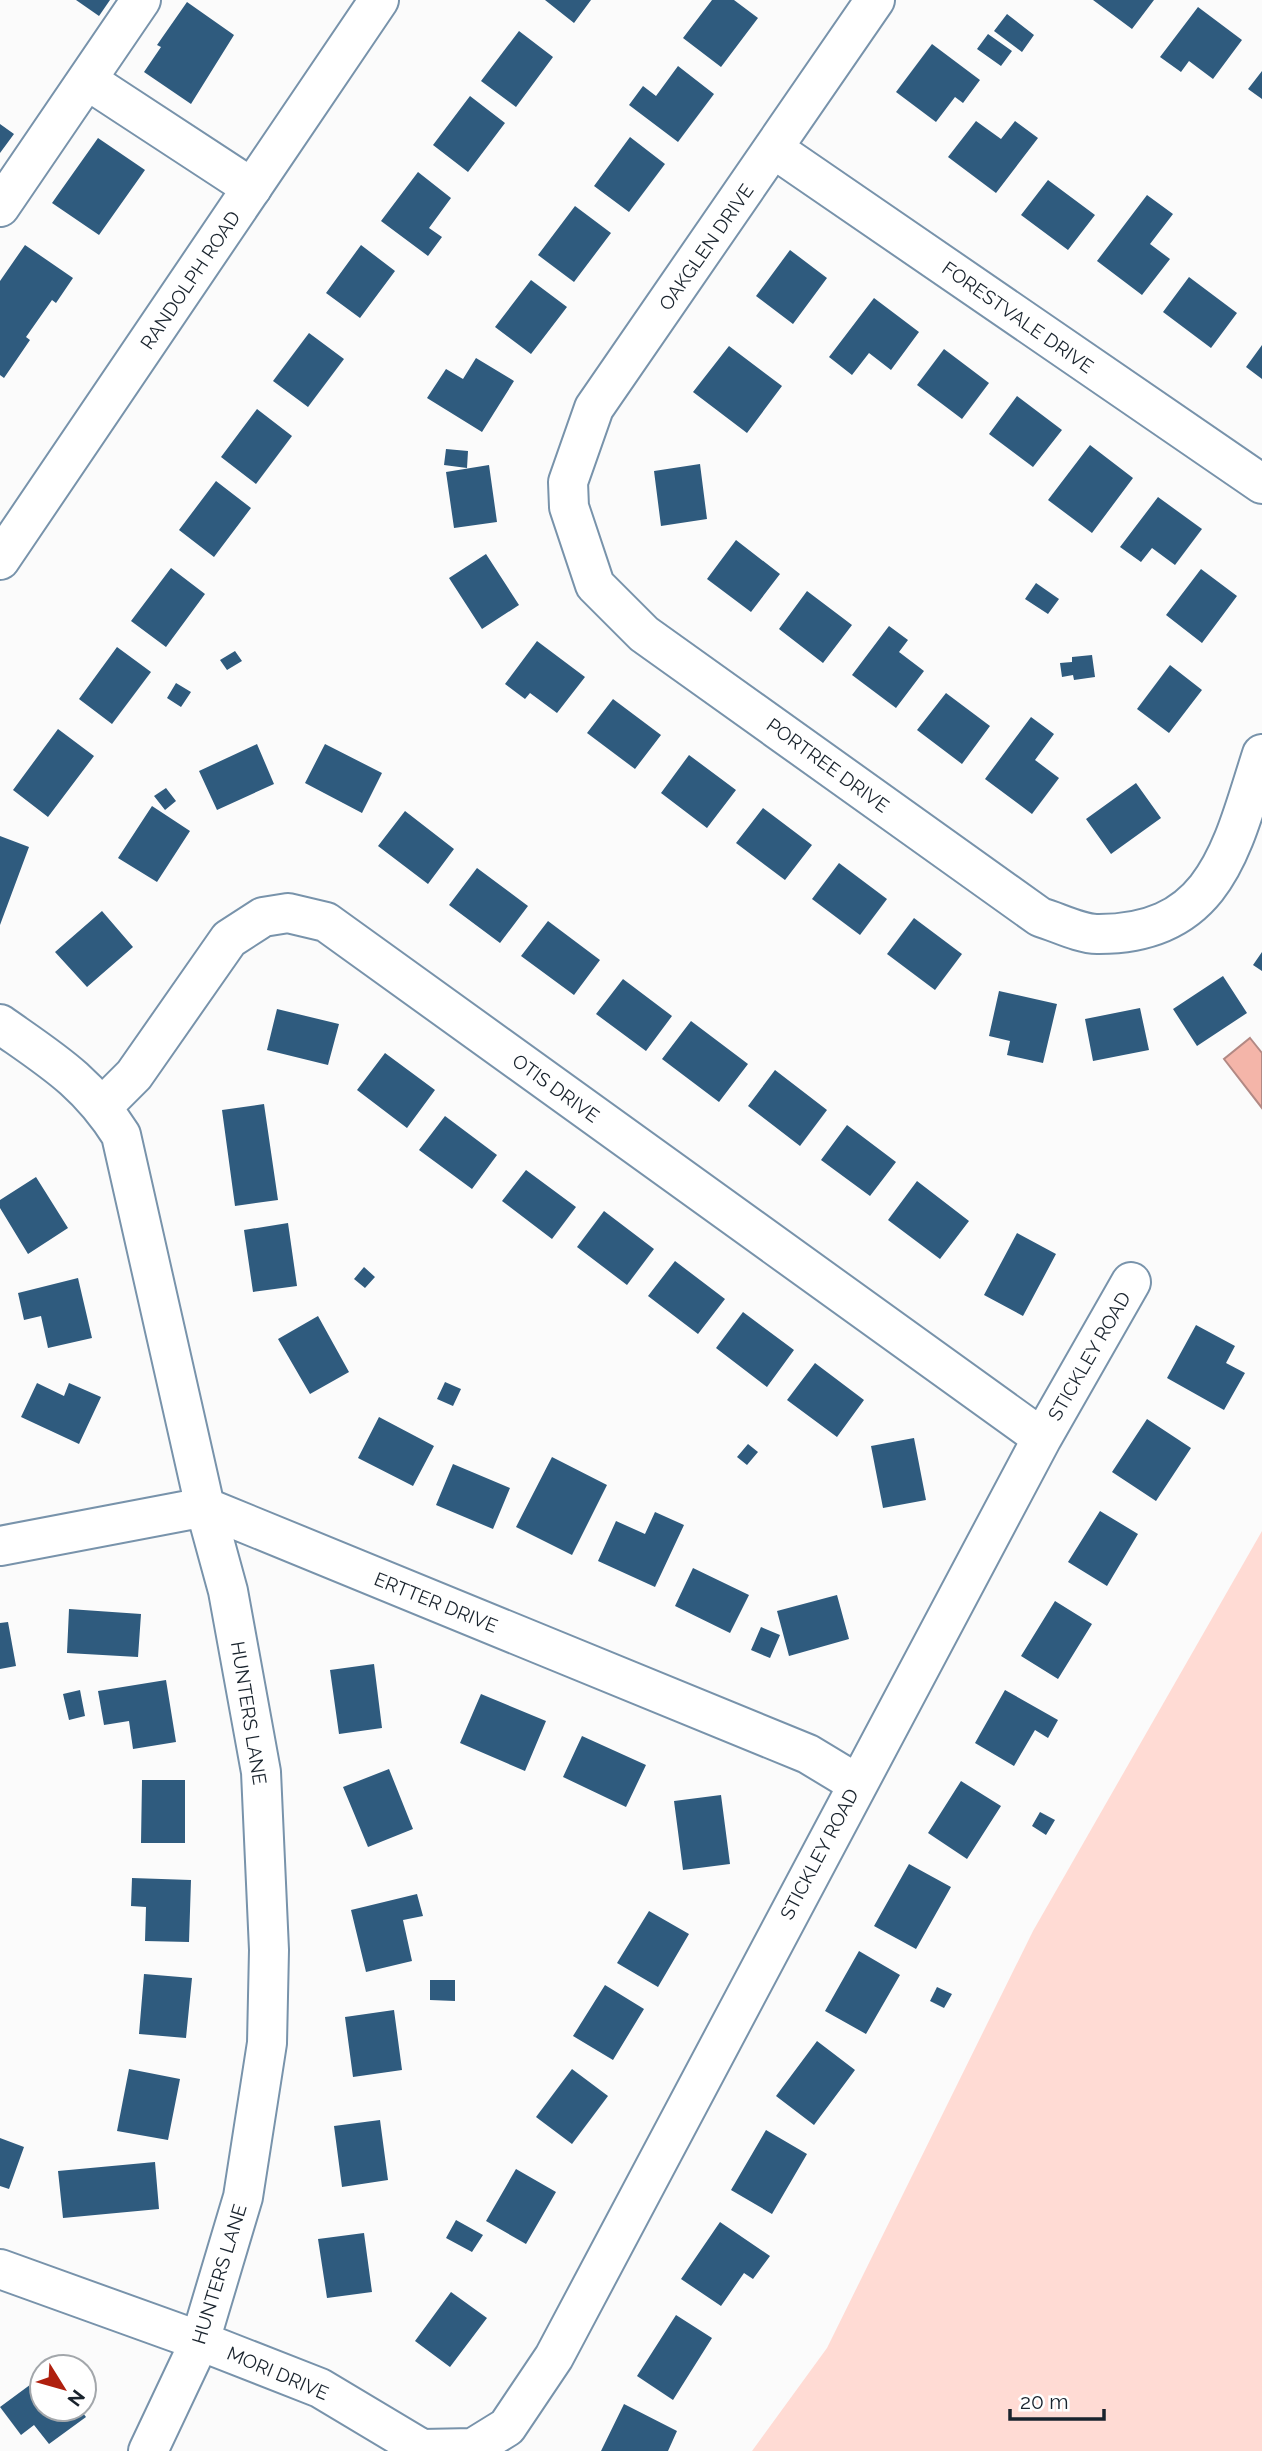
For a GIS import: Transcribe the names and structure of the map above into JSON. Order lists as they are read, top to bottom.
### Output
{
  "streets": {
    "street": [
      "OAKGLEN DRIVE",
      "RANDOLPH ROAD",
      "FORESTVALE DRIVE",
      "PORTREE DRIVE",
      "OTIS DRIVE",
      "STICKLEY ROAD",
      "ERTTER DRIVE",
      "HUNTERS LANE",
      "MORI DRIVE"
    ]
  },
  "crossings": [
    ["OAKGLEN DRIVE", "FORESTVALE DRIVE"],
    ["OAKGLEN DRIVE", "PORTREE DRIVE"],
    ["OTIS DRIVE", "STICKLEY ROAD"],
    ["OTIS DRIVE", "HUNTERS LANE"],
    ["STICKLEY ROAD", "ERTTER DRIVE"],
    ["STICKLEY ROAD", "MORI DRIVE"],
    ["ERTTER DRIVE", "HUNTERS LANE"],
    ["HUNTERS LANE", "MORI DRIVE"]
  ],
  "scale_bar": "20 m",
  "north": "bottom right"
}
